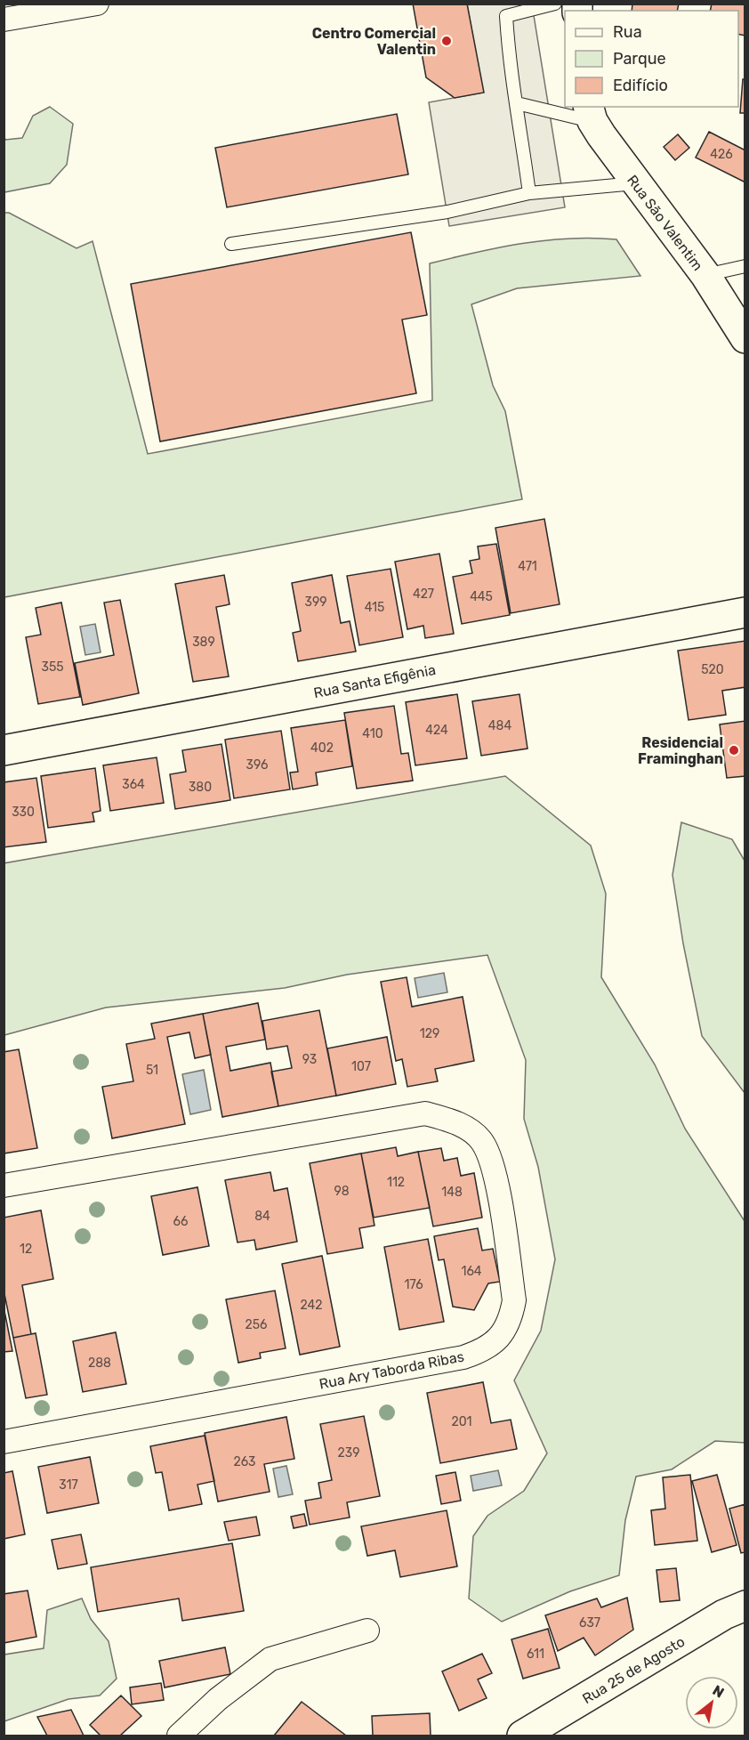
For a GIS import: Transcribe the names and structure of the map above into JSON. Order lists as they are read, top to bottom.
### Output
{
  "streets": {
    "street": [
      "Rua São Valentim",
      "Rua Santa Efigênia",
      "Rua Ary Taborda Ribas",
      "Rua 25 de Agosto"
    ]
  },
  "places": ["Centro Comercial Valentin", "Residencial Framinghan"],
  "house_numbers": [
    "426",
    "471",
    "427",
    "445",
    "399",
    "415",
    "389",
    "355",
    "520",
    "484",
    "424",
    "410",
    "402",
    "396",
    "364",
    "380",
    "330",
    "129",
    "93",
    "107",
    "51",
    "112",
    "98",
    "148",
    "84",
    "66",
    "12",
    "164",
    "176",
    "242",
    "256",
    "288",
    "201",
    "239",
    "263",
    "317",
    "637",
    "611"
  ],
  "legend": ["Rua", "Parque", "Edifício"],
  "north": "top right"
}
